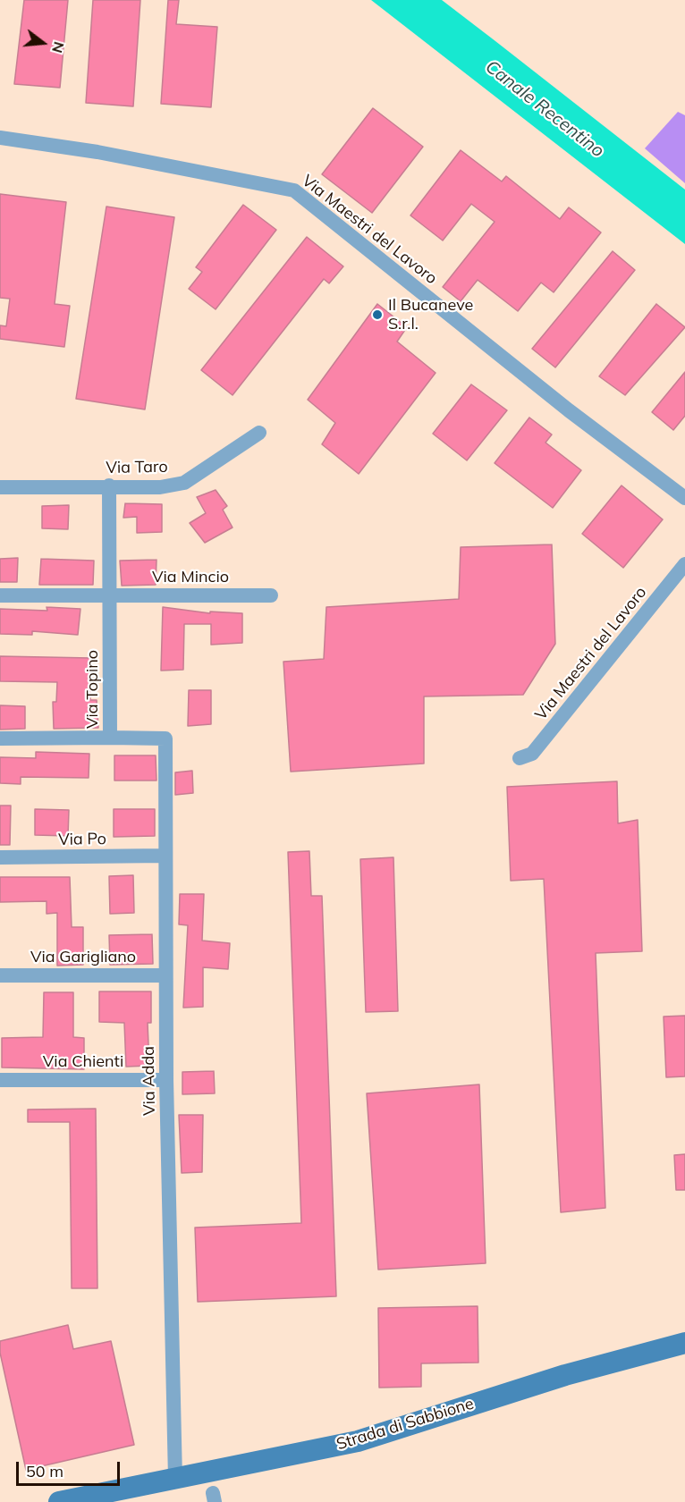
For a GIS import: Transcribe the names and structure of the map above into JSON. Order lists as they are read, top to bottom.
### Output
{
  "streets": {
    "main road": ["Strada di Sabbione"],
    "street": [
      "Via Maestri del Lavoro",
      "Via Taro",
      "Via Mincio",
      "Via Topino",
      "Via Po",
      "Via Garigliano",
      "Via Chienti",
      "Via Adda"
    ]
  },
  "crossings": [
    ["Via Mincio", "Via Topino"],
    ["Via Topino", "Via Adda"],
    ["Via Po", "Via Adda"],
    ["Via Garigliano", "Via Adda"],
    ["Via Chienti", "Via Adda"],
    ["Via Adda", "Strada di Sabbione"]
  ],
  "water": ["Canale Recentino"],
  "places": ["Il Bucaneve S.r.l."],
  "scale_bar": "50 m",
  "north": "right"
}
